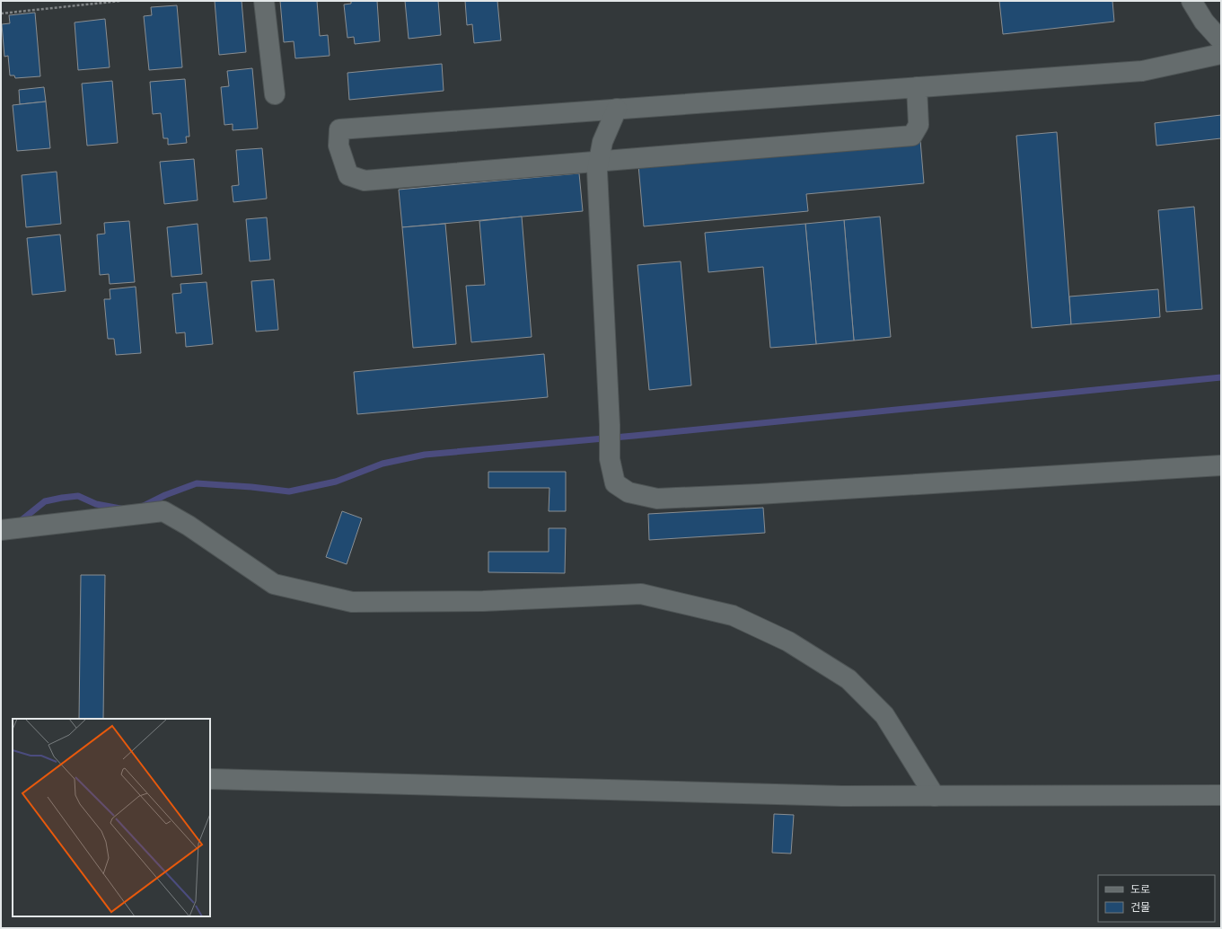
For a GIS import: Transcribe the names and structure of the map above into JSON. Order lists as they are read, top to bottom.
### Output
{
  "legend": ["도로", "건물"]
}
